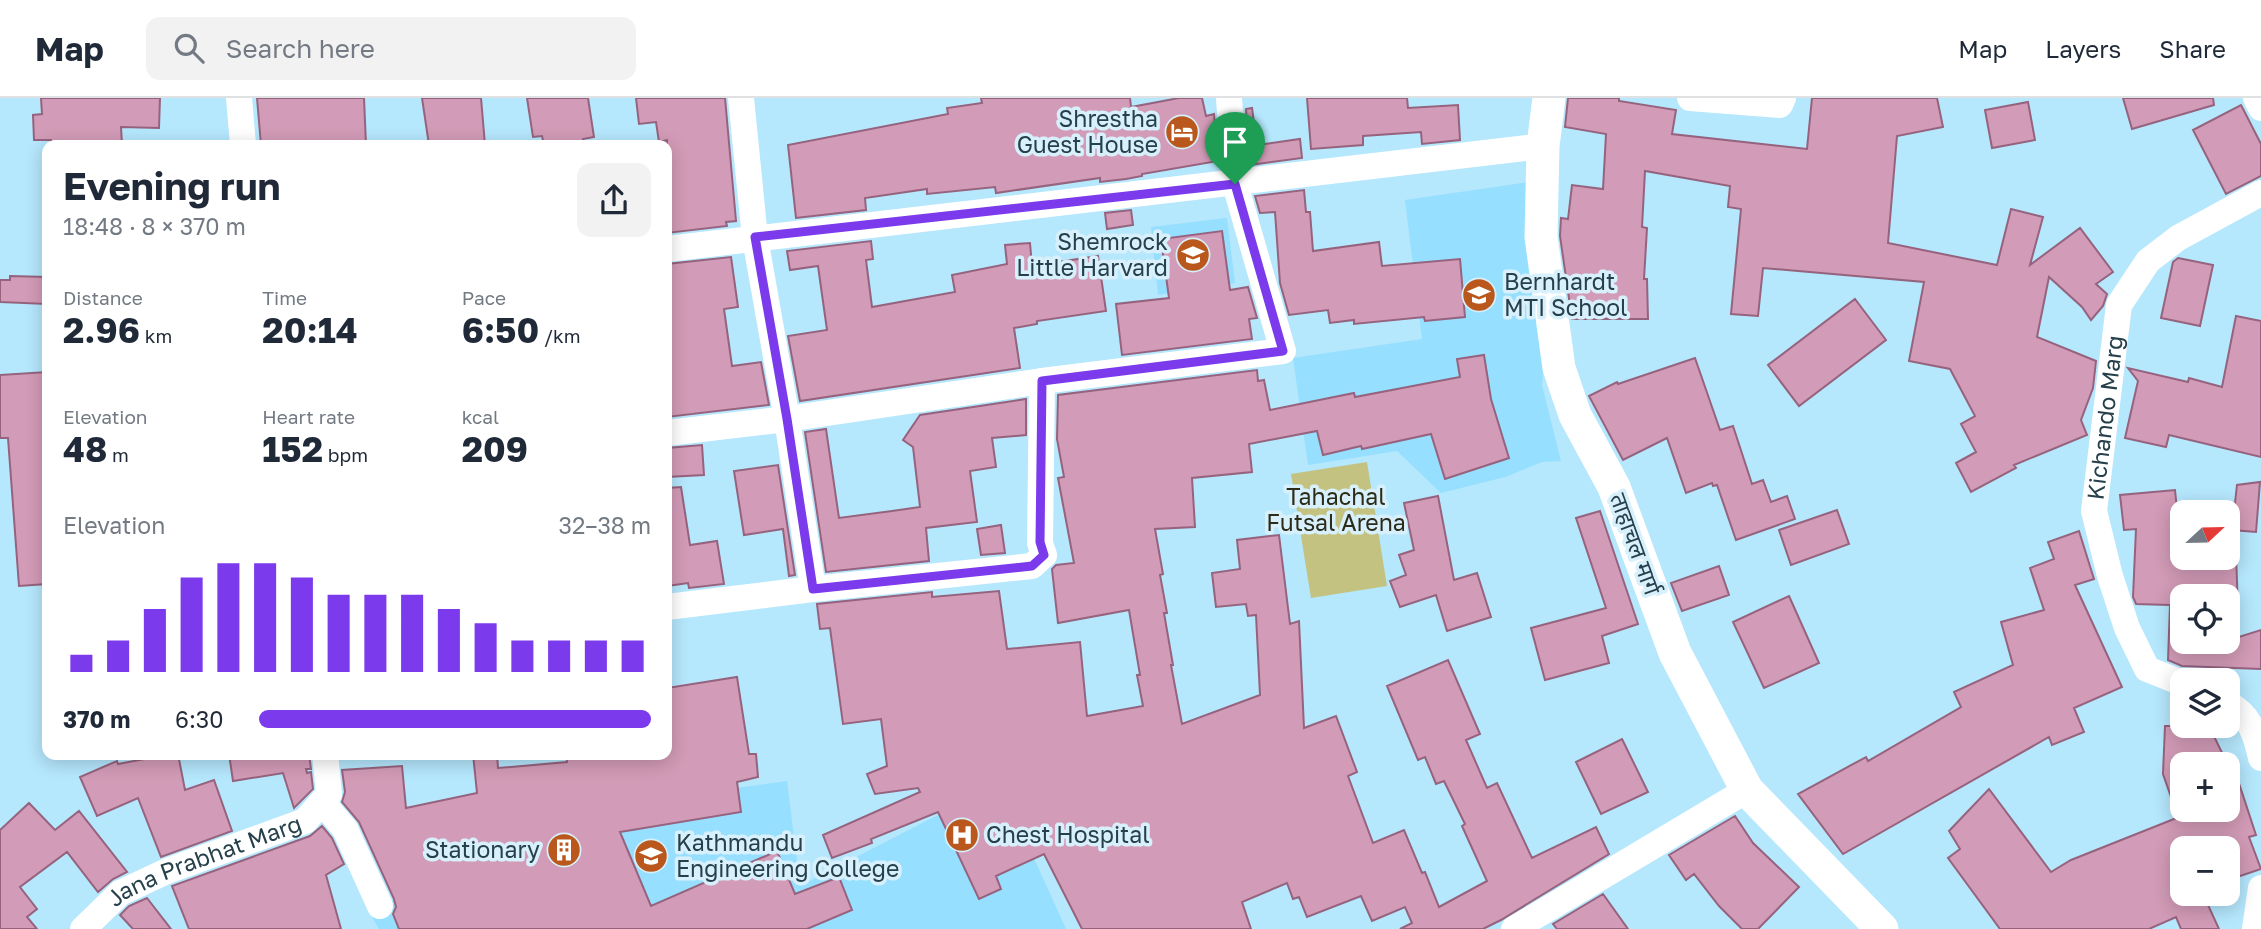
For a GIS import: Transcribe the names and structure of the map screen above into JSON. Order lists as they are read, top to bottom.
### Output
{
  "streets": {
    "street": ["Kichando Marg", "ताहाचल मार्ग", "Jana Prabhat Marg"]
  },
  "parks": ["Tahachal Futsal Arena"],
  "places": {
    "hotel": ["Shrestha Guest House"],
    "school or university": ["Shemrock Little Harvard", "Bernhardt MTI School", "Kathmandu Engineering College"],
    "hospital": ["Chest Hospital"],
    "building": ["Stationary"]
  },
  "north": "right",
  "page": {
    "header": "Map",
    "search": "Search here",
    "nav": ["Map", "Layers", "Share"],
    "heading": ["Evening run", "18:48 · 8 × 370 m"],
    "stats": [
      ["Distance", "2.96 km"],
      ["Time", "20:14"],
      ["Pace", "6:50 /km"],
      ["Elevation", "48 m"],
      ["Heart rate", "152 bpm"],
      ["kcal", "209"]
    ],
    "chart": ["Elevation", "32–38 m"],
    "map_buttons": ["+", "−"],
    "list": [
      {
        "name": "370 m",
        "note": "6:30"
      }
    ]
  }
}
